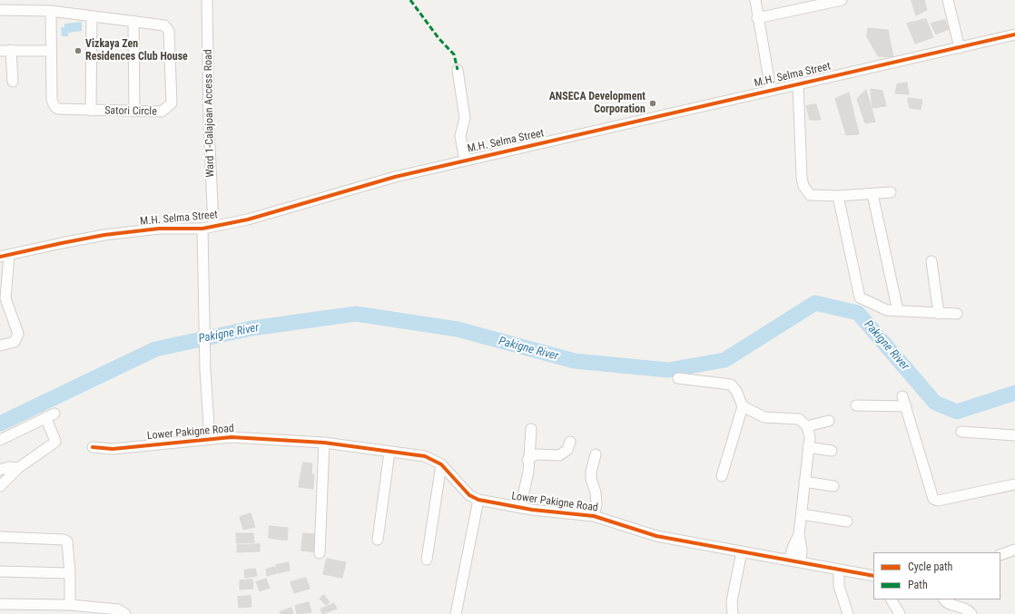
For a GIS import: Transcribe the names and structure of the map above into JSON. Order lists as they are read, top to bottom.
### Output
{
  "streets": {
    "street": [
      "M.H. Selma Street",
      "Satori Circle",
      "Ward 1-Calajoan Access Road",
      "Lower Pakigne Road"
    ]
  },
  "crossings": [
    ["M.H. Selma Street", "Ward 1-Calajoan Access Road"]
  ],
  "water": ["Pakigne River"],
  "places": ["Vizkaya Zen Residences Club House", "ANSECA Development Corporation"],
  "legend": ["Cycle path", "Path"]
}
